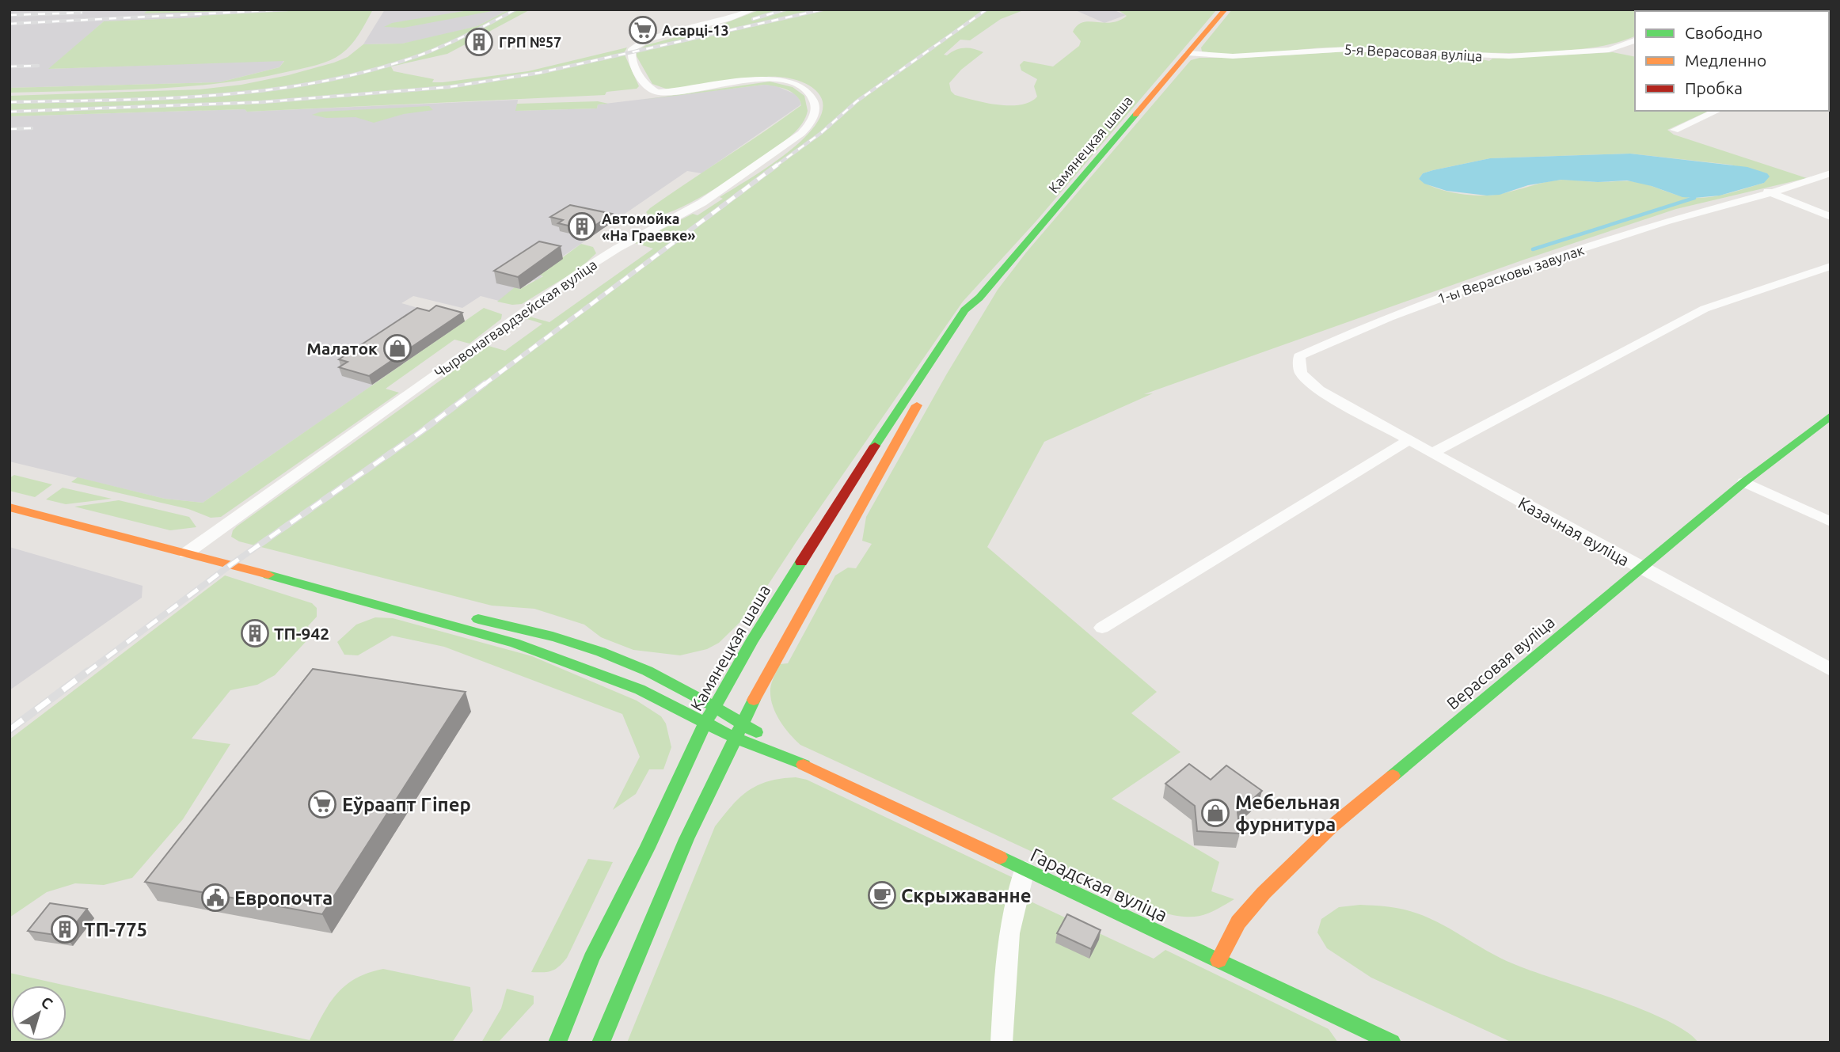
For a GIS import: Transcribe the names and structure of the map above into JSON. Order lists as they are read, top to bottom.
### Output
{
  "streets": {
    "main road": ["Камянецкая шаша", "Верасовая вуліца", "Гарадская вуліца"],
    "street": [
      "5-я Верасовая вуліца",
      "1-ы Верасковы завулак",
      "Чырвонагвардзейская вуліца",
      "Казачная вуліца"
    ]
  },
  "crossings": [
    ["5-я Верасовая вуліца", "Камянецкая шаша"],
    ["Камянецкая шаша", "Гарадская вуліца"],
    ["1-ы Верасковы завулак", "Казачная вуліца"],
    ["Казачная вуліца", "Верасовая вуліца"],
    ["Верасовая вуліца", "Гарадская вуліца"]
  ],
  "places": {
    "supermarket": ["Асарці-13", "Еўраапт Гіпер"],
    "building": [
      "ГРП №57",
      "Автомойка «На Граевке»",
      "ТП-942",
      "ТП-775"
    ],
    "shop": ["Малаток", "Мебельная фурнитура"],
    "cafe": ["Скрыжаванне"],
    "public building": ["Европочта"]
  },
  "legend": ["Свободно", "Медленно", "Пробка"],
  "north": "top right"
}
